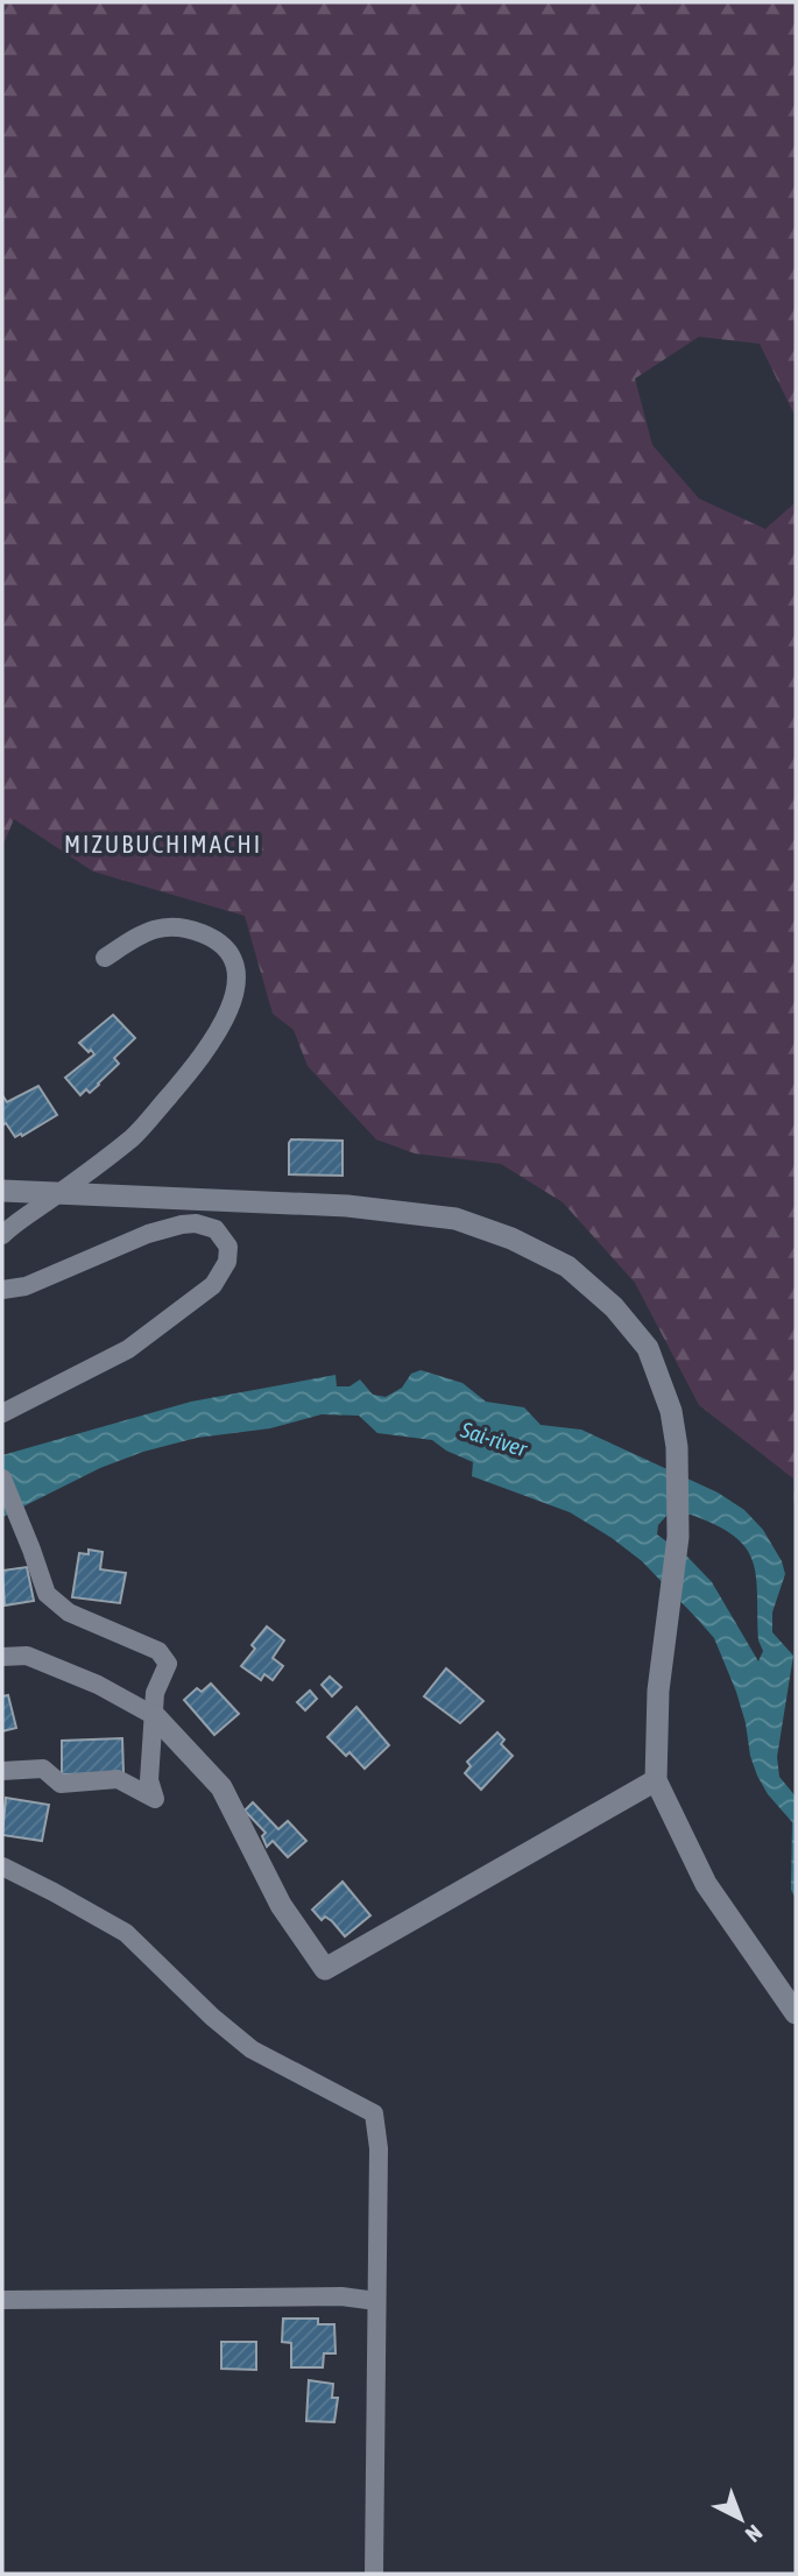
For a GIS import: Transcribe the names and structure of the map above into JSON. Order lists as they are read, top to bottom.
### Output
{
  "districts": ["MIZUBUCHIMACHI"],
  "water": ["Sai-river"],
  "north": "bottom right"
}
